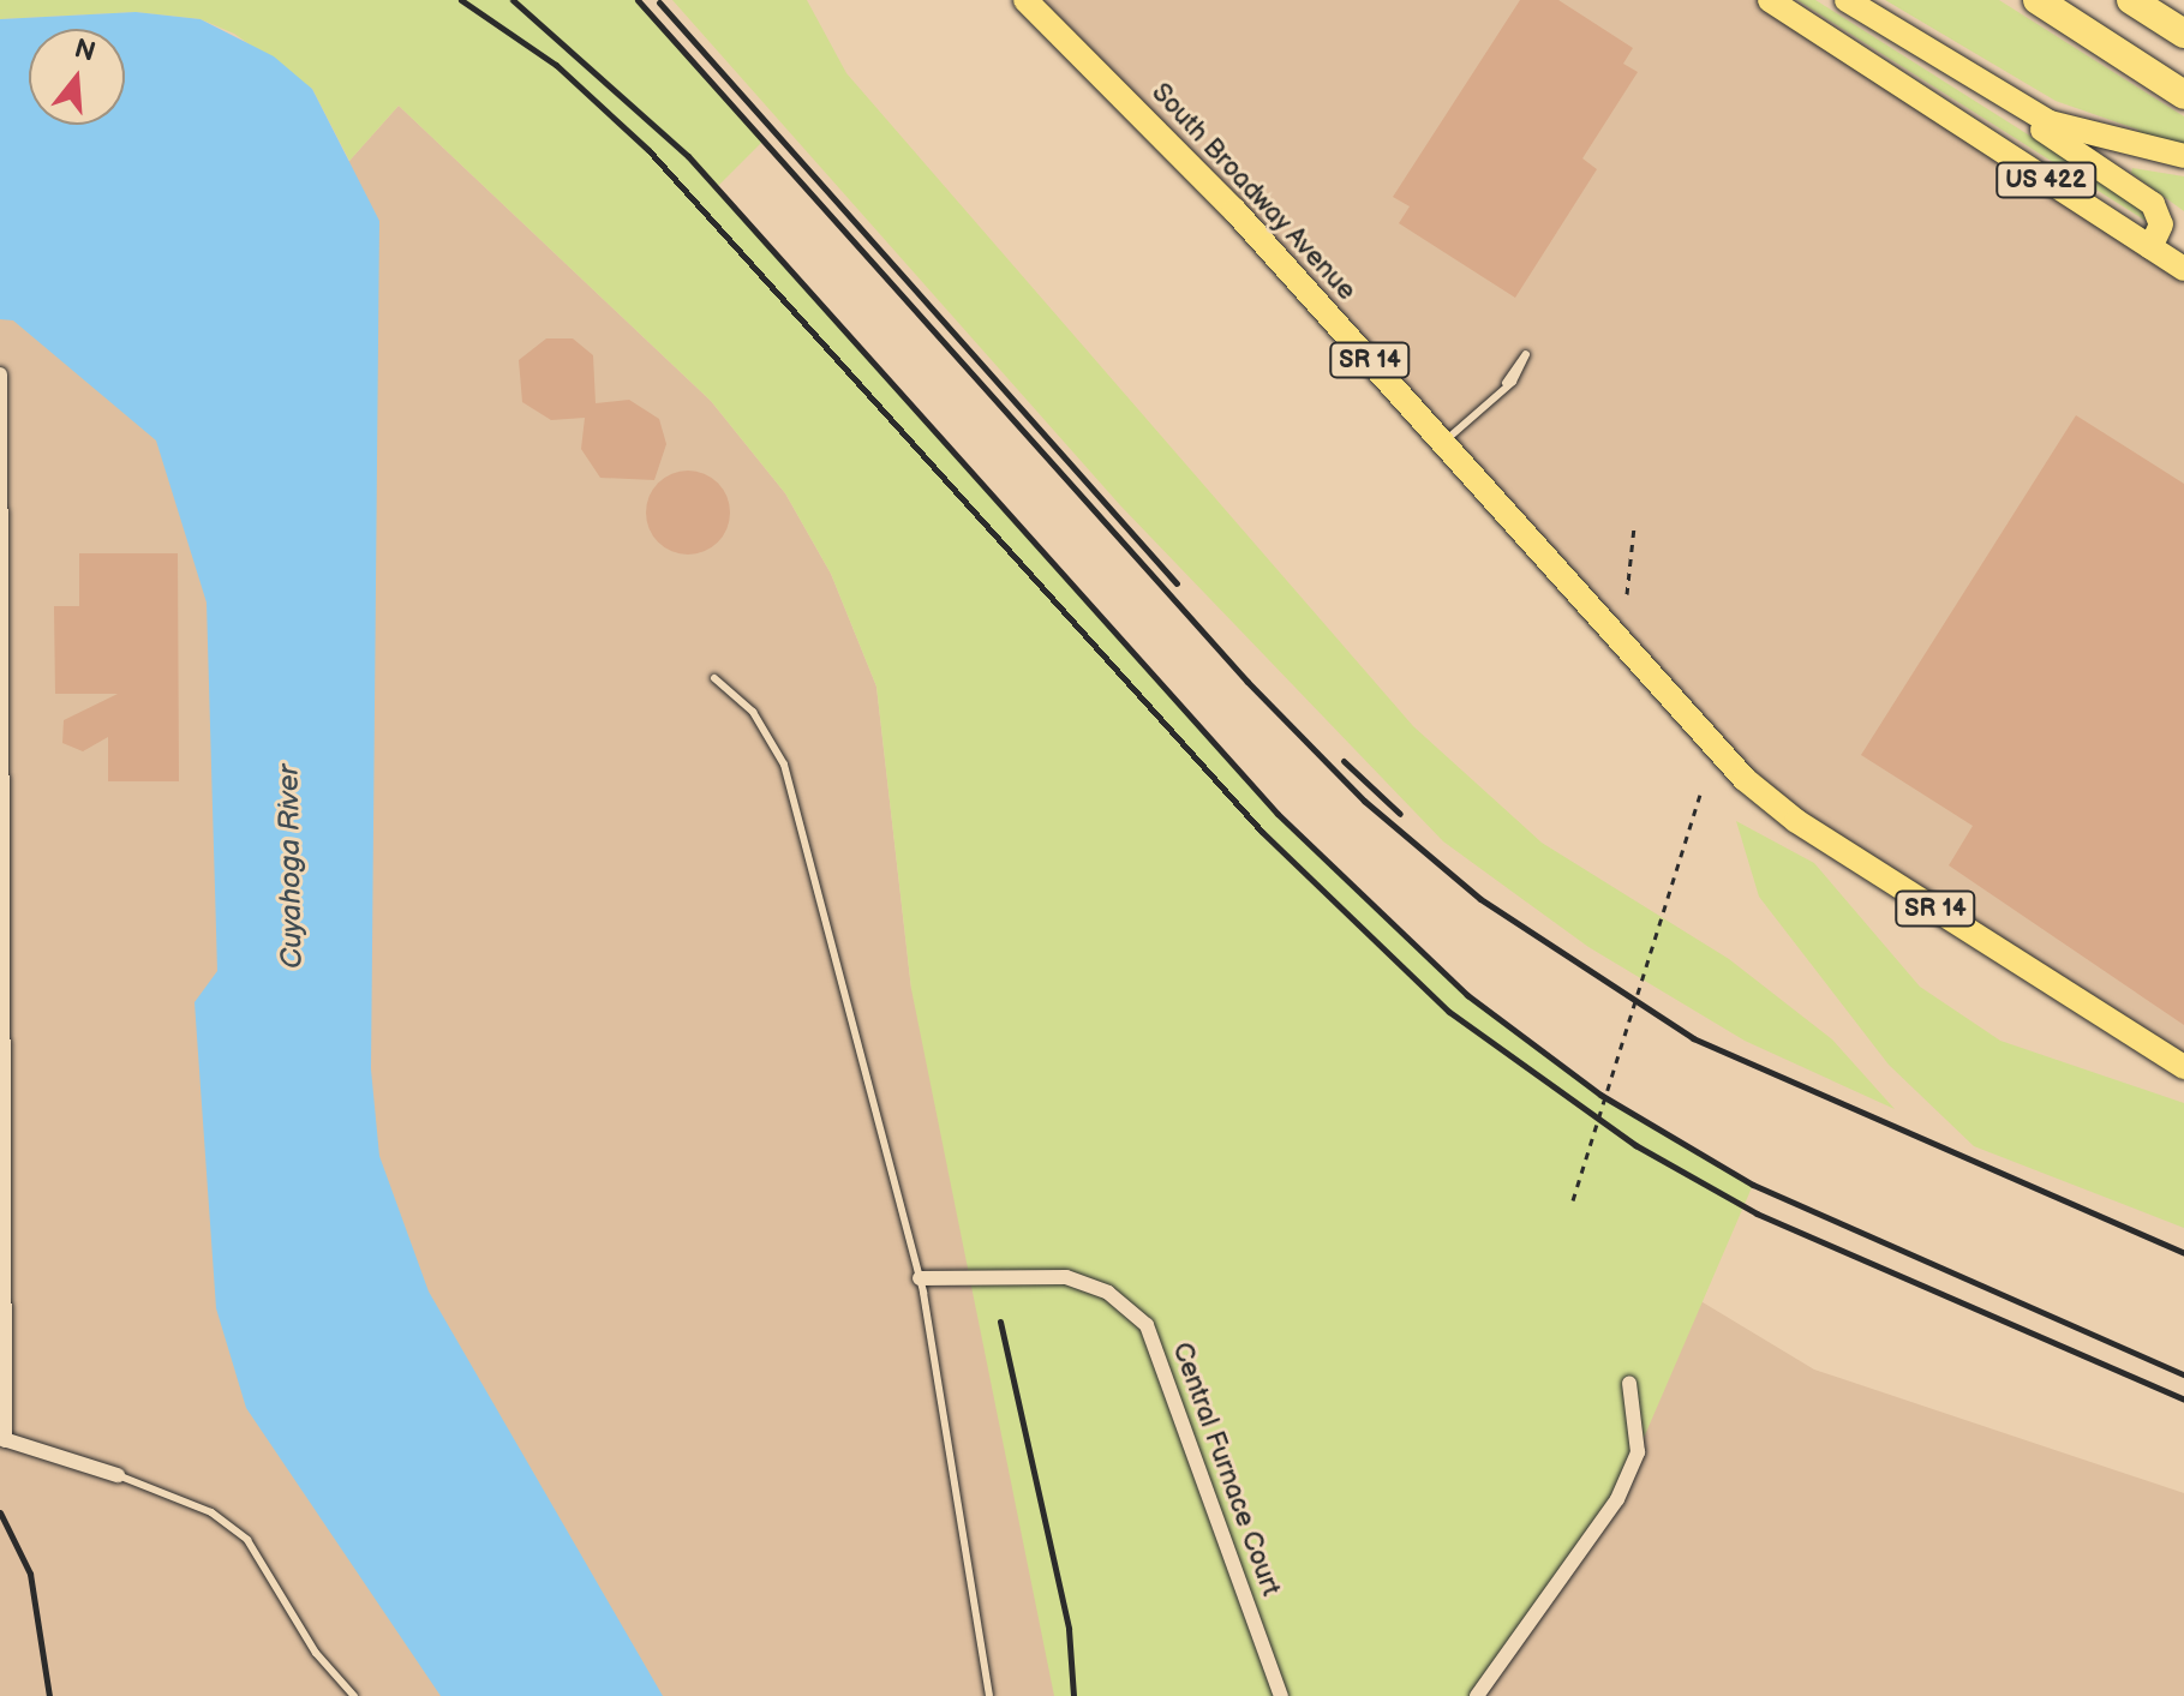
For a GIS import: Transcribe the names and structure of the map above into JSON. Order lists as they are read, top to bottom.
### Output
{
  "streets": {
    "main road": ["US 422", "South Broadway Avenue", "SR 14"],
    "street": ["Central Furnace Court"]
  },
  "water": ["Cuyahoga River"],
  "north": "top"
}
